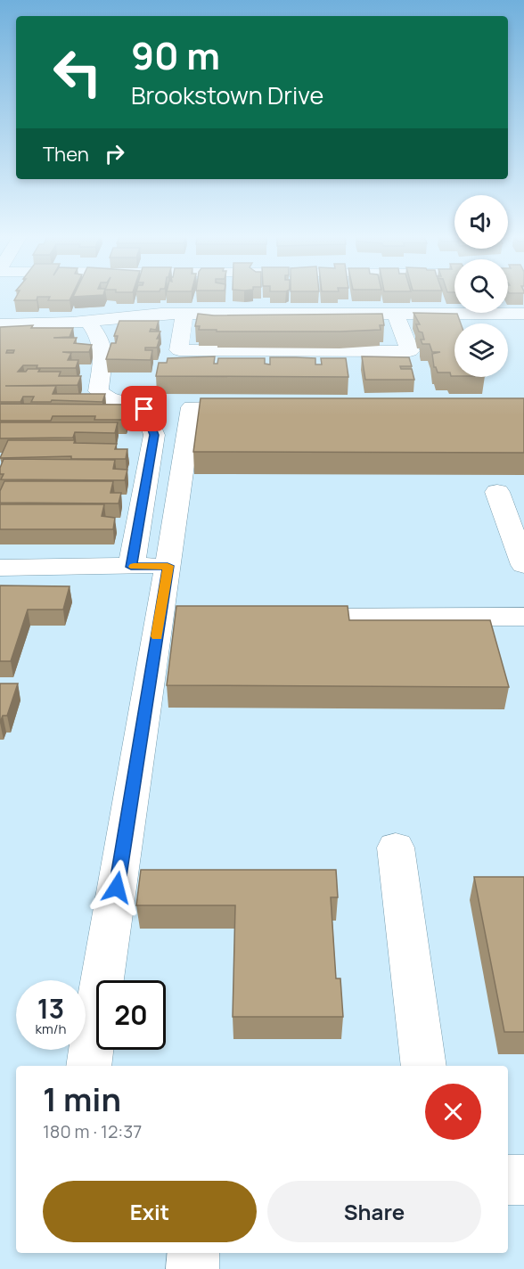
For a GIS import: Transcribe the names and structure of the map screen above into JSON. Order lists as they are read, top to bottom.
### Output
{
  "page": {
    "turn": ["90 m", "Brookstown Drive"],
    "then": "Then",
    "speed": "13 km/h",
    "limit": "20",
    "heading": ["1 min", "180 m · 12:37"],
    "buttons": ["Exit", "Share"]
  }
}
